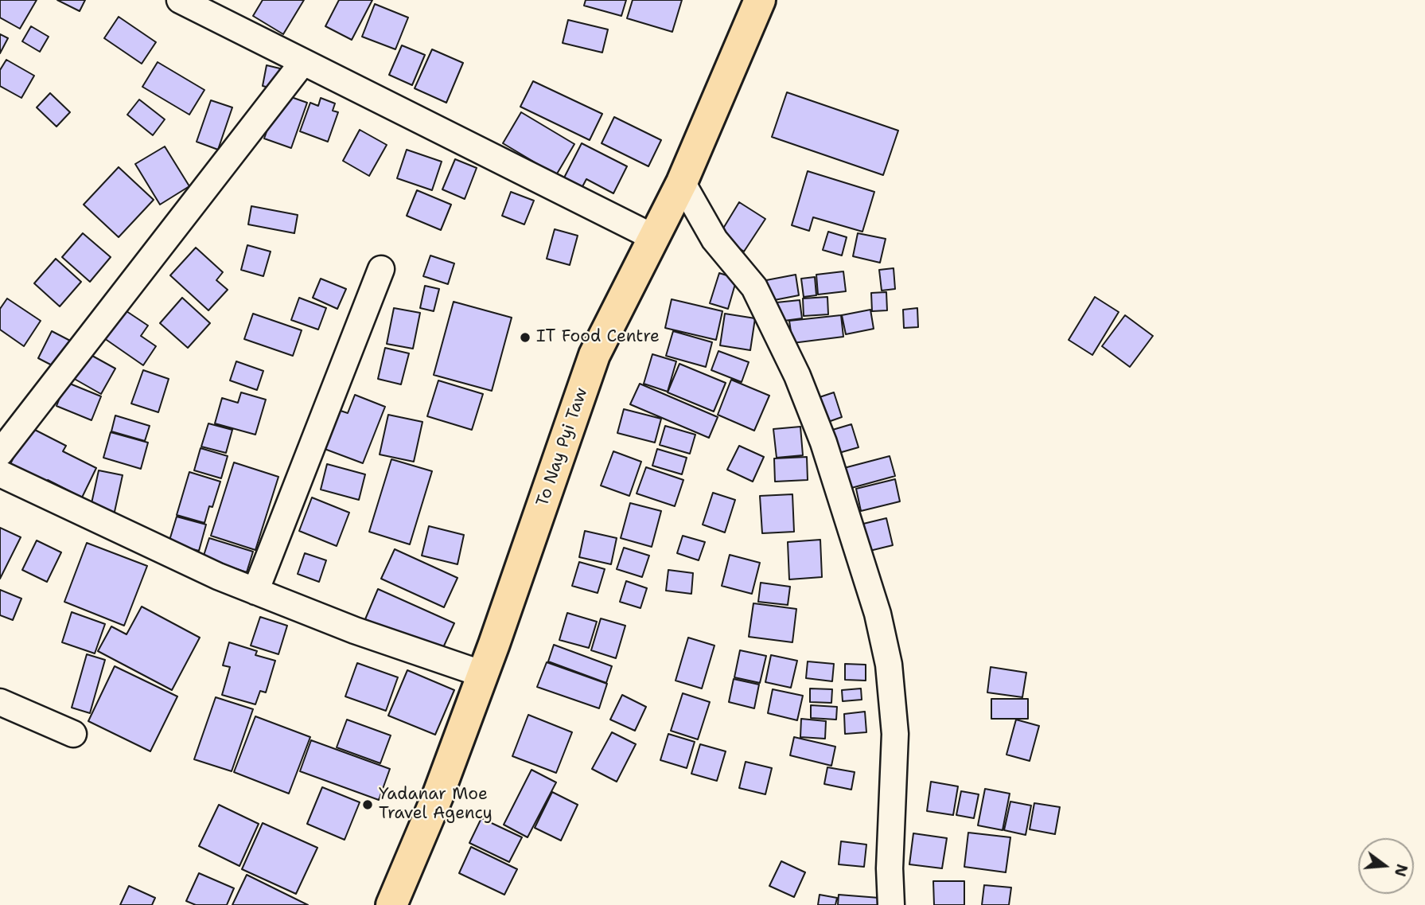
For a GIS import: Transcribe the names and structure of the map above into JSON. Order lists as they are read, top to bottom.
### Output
{
  "streets": {
    "main road": ["To Nay Pyi Taw"]
  },
  "places": ["IT Food Centre", "Yadanar Moe Travel Agency"],
  "north": "right"
}
